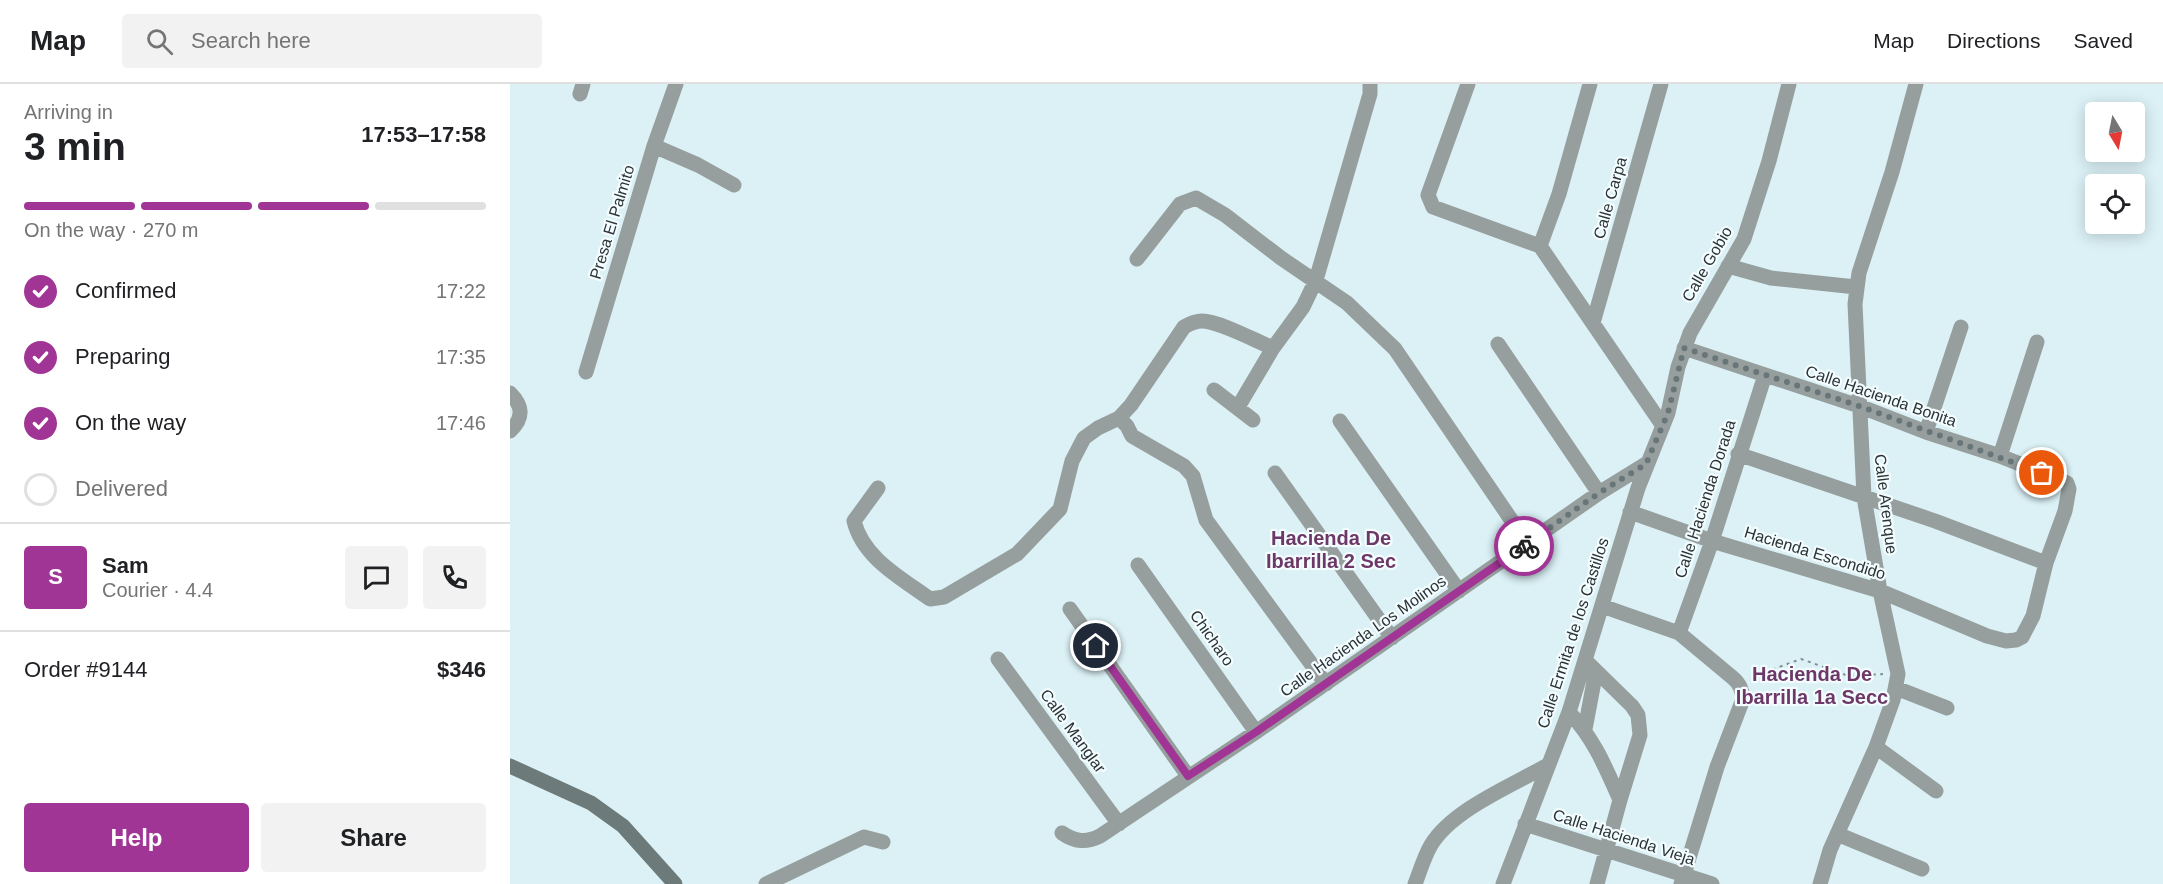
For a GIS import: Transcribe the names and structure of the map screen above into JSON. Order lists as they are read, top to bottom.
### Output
{
  "streets": {
    "street": [
      "Calle Carpa",
      "Presa El Palmito",
      "Calle Gobio",
      "Calle Hacienda Bonita",
      "Calle Hacienda Dorada",
      "Calle Arenque",
      "Hacienda Escondido",
      "Calle Ermita de los Castillos",
      "Calle Hacienda Los Molinos",
      "Chicharo",
      "Calle Manglar",
      "Calle Hacienda Vieja"
    ]
  },
  "crossings": [
    ["Calle Gobio", "Calle Hacienda Bonita"],
    ["Calle Gobio", "Calle Ermita de los Castillos"],
    ["Calle Hacienda Bonita", "Calle Hacienda Dorada"],
    ["Calle Hacienda Bonita", "Calle Arenque"],
    ["Calle Hacienda Bonita", "Hacienda Escondido"],
    ["Calle Hacienda Dorada", "Hacienda Escondido"],
    ["Calle Arenque", "Hacienda Escondido"],
    ["Hacienda Escondido", "Calle Ermita de los Castillos"],
    ["Calle Ermita de los Castillos", "Calle Hacienda Los Molinos"],
    ["Calle Ermita de los Castillos", "Calle Hacienda Vieja"],
    ["Calle Hacienda Los Molinos", "Chicharo"],
    ["Calle Hacienda Los Molinos", "Calle Manglar"]
  ],
  "districts": ["Hacienda De Ibarrilla 2 Sec", "Hacienda De Ibarrilla 1a Secc"],
  "north": "bottom",
  "page": {
    "header": "Map",
    "search": "Search here",
    "nav": ["Map", "Directions", "Saved"],
    "heading": ["3 min", "Arriving in", "17:53–17:58"],
    "panel": [
      "Sam",
      "Courier · 4.4",
      "Order #9144",
      "$346"
    ],
    "bar": "On the way · 270 m",
    "list": [
      ["Confirmed", "17:22"],
      ["Preparing", "17:35"],
      ["On the way", "17:46"],
      "Delivered"
    ],
    "round": "S",
    "buttons": ["Help", "Share"]
  }
}
